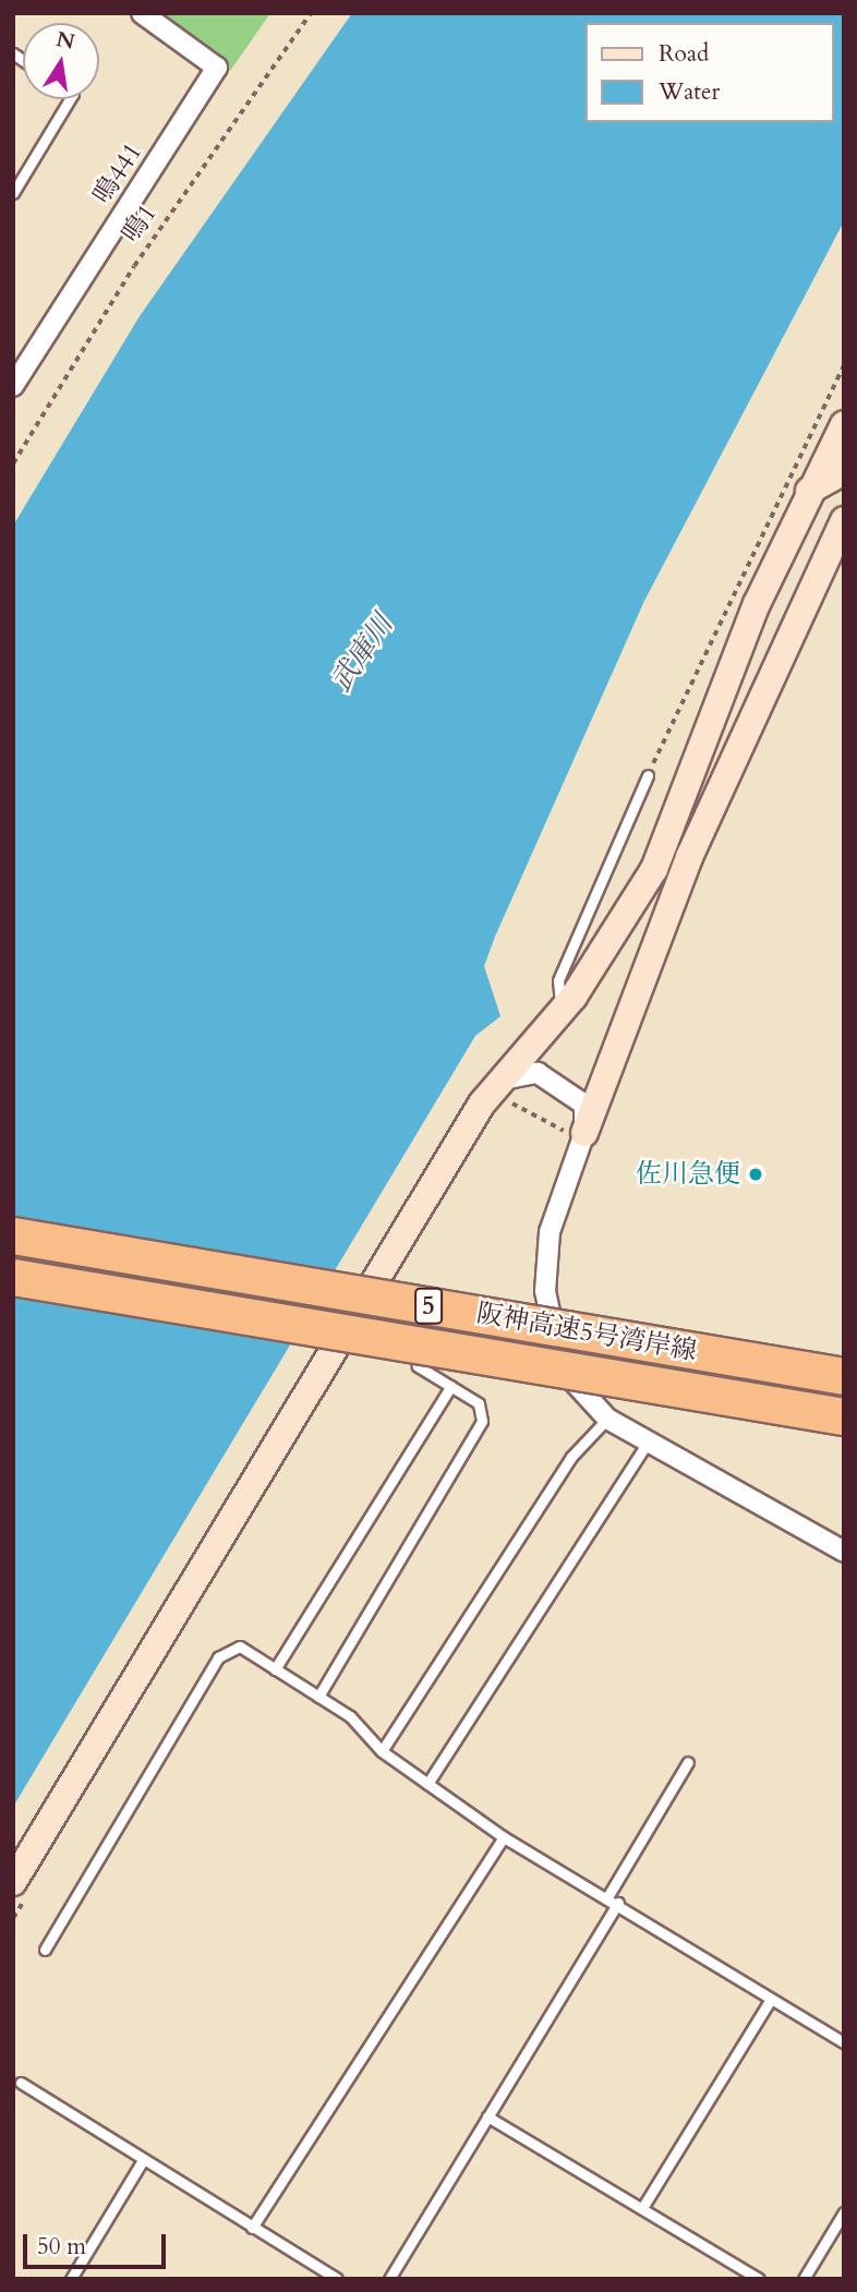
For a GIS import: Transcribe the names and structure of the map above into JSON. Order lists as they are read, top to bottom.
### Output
{
  "streets": {
    "highway": ["5", "阪神高速5号湾岸線"],
    "street": ["鳴441"],
    "path": ["鳴1"]
  },
  "water": ["武庫川"],
  "places": ["佐川急便"],
  "legend": ["Road", "Water"],
  "scale_bar": "50 m",
  "north": "top"
}
